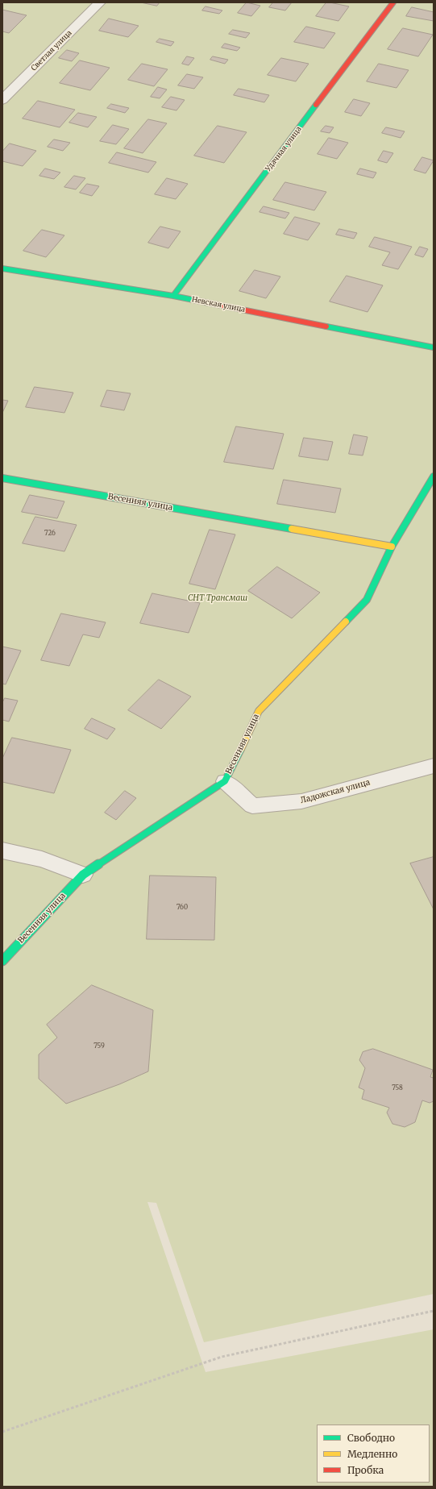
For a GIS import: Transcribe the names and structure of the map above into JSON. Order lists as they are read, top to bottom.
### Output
{
  "streets": {
    "street": [
      "Светлая улица",
      "Удачная улица",
      "Невская улица",
      "Весенняя улица",
      "Ладожская улица"
    ]
  },
  "crossings": [
    ["Удачная улица", "Невская улица"],
    ["Весенняя улица", "Ладожская улица"]
  ],
  "parks": ["СНТ Трансмаш"],
  "house_numbers": [
    "726",
    "760",
    "759",
    "758"
  ],
  "legend": ["Свободно", "Медленно", "Пробка"]
}
